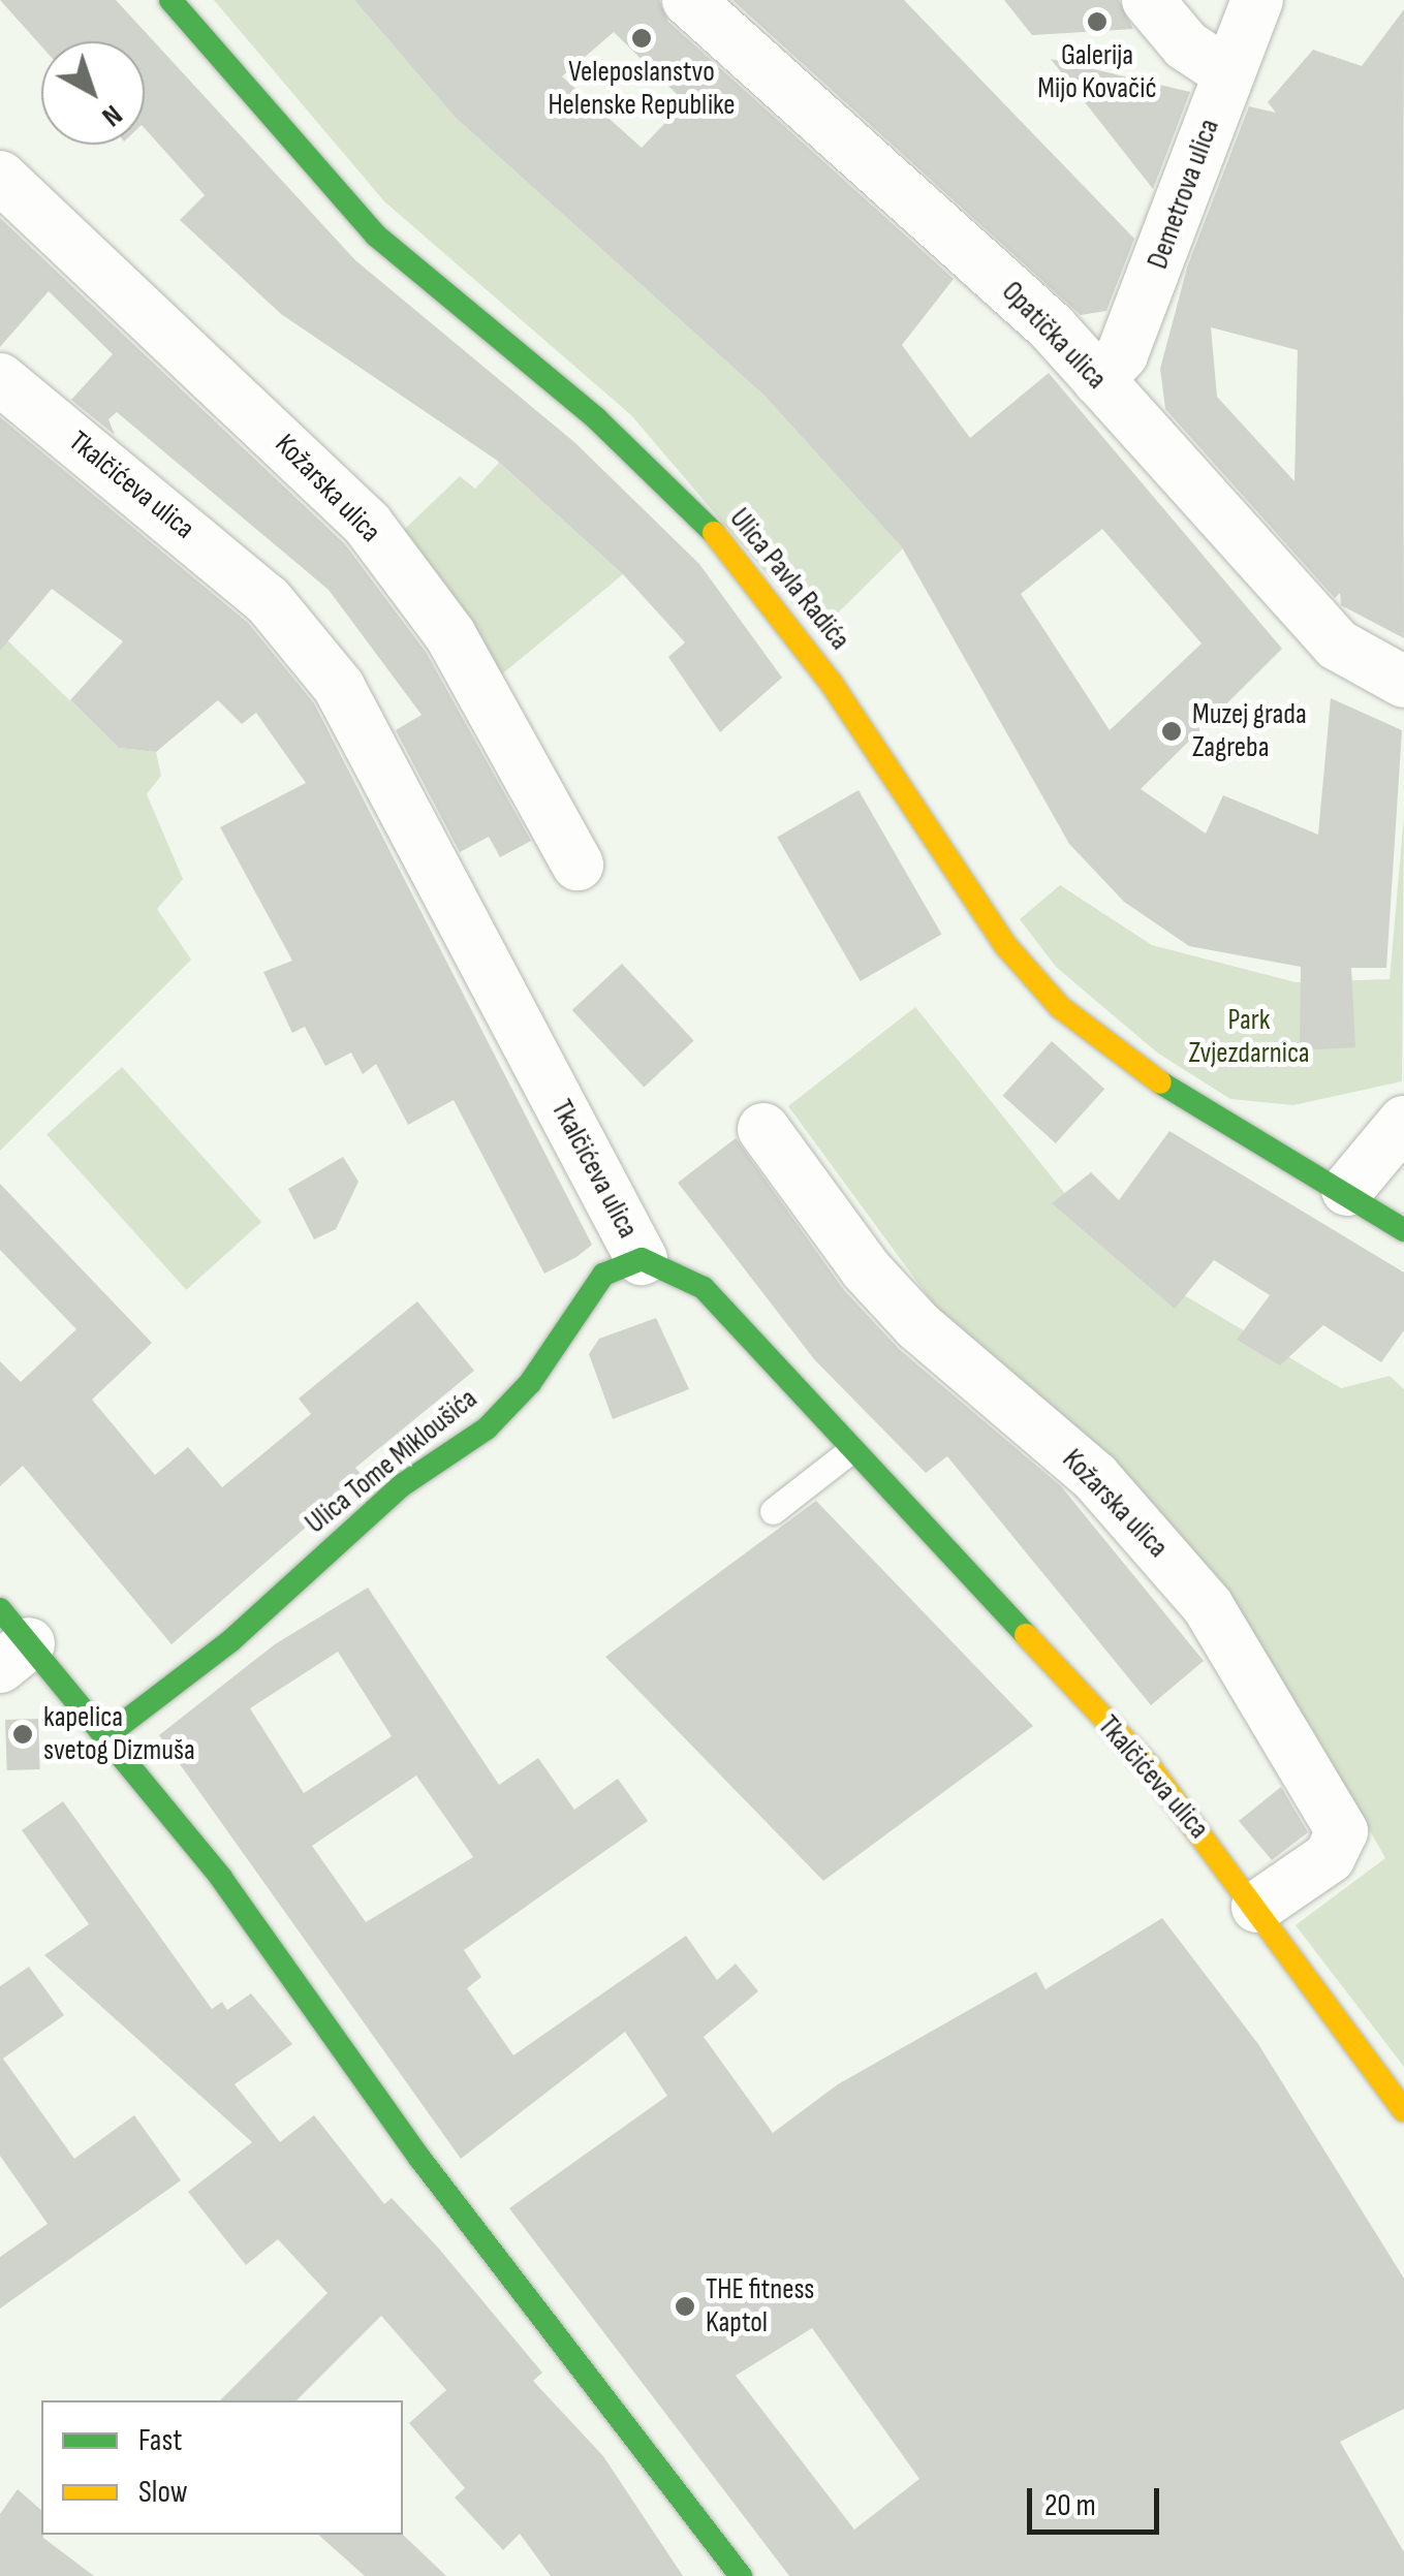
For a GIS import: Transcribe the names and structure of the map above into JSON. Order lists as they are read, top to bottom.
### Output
{
  "streets": {
    "street": [
      "Demetrova ulica",
      "Opatička ulica",
      "Tkalčićeva ulica",
      "Kožarska ulica",
      "Ulica Pavla Radića",
      "Ulica Tome Mikloušića"
    ]
  },
  "crossings": [
    ["Demetrova ulica", "Opatička ulica"],
    ["Tkalčićeva ulica", "Kožarska ulica"],
    ["Tkalčićeva ulica", "Ulica Tome Mikloušića"]
  ],
  "parks": ["Park Zvjezdarnica"],
  "places": [
    "Galerija Mijo Kovačić",
    "Veleposlanstvo Helenske Republike",
    "Muzej grada Zagreba",
    "kapelica svetog Dizmuša",
    "THE fitness Kaptol"
  ],
  "legend": ["Fast", "Slow"],
  "scale_bar": "20 m",
  "north": "bottom right"
}
